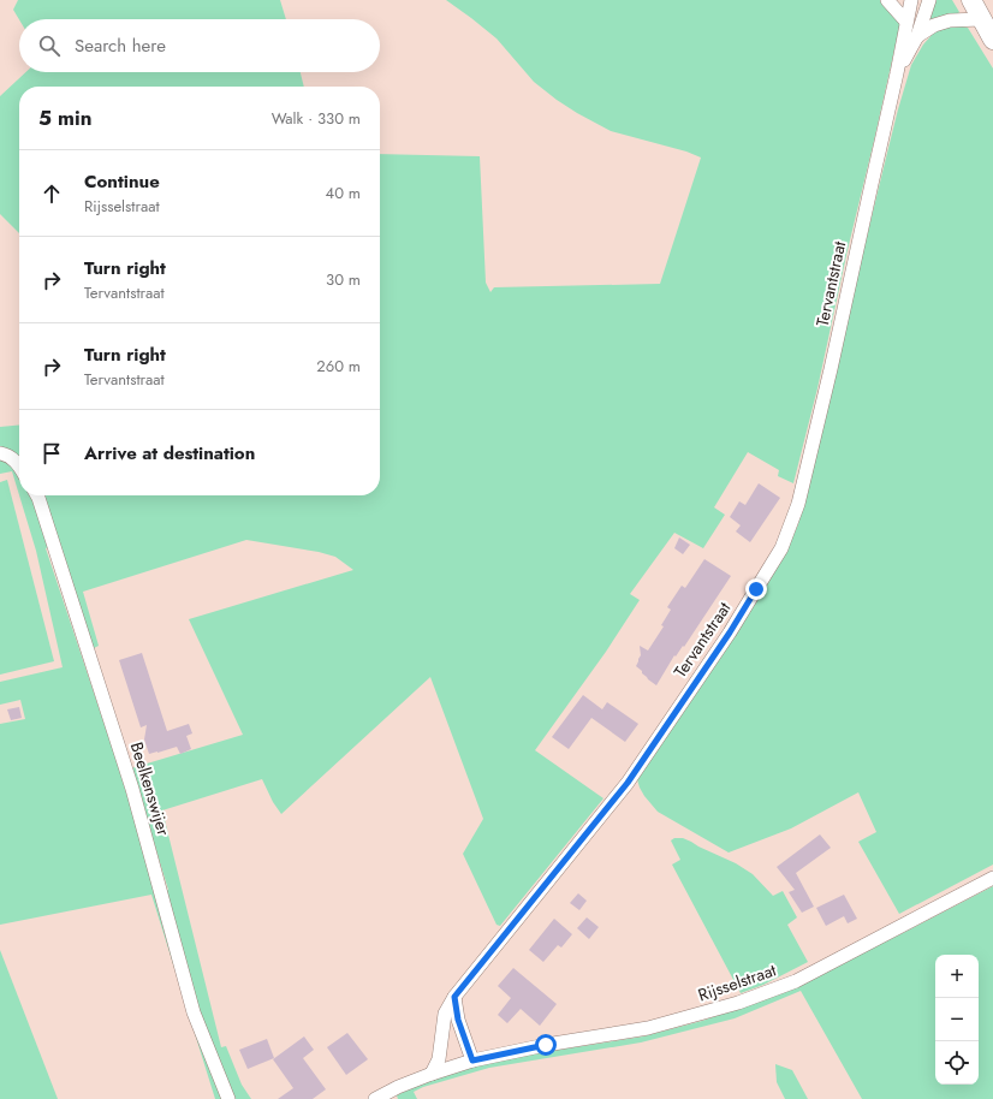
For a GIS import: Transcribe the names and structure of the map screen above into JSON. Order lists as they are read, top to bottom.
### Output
{
  "streets": {
    "street": ["Tervantstraat", "Beelkenswijer", "Rijsselstraat"]
  },
  "page": {
    "search": "Search here",
    "heading": ["5 min", "Walk · 330 m"],
    "list": [
      ["Continue", "Rijsselstraat", "40 m"],
      ["Turn right", "Tervantstraat", "30 m"],
      ["Turn right", "Tervantstraat", "260 m"],
      "Arrive at destination"
    ],
    "map_buttons": ["+", "−"]
  }
}
